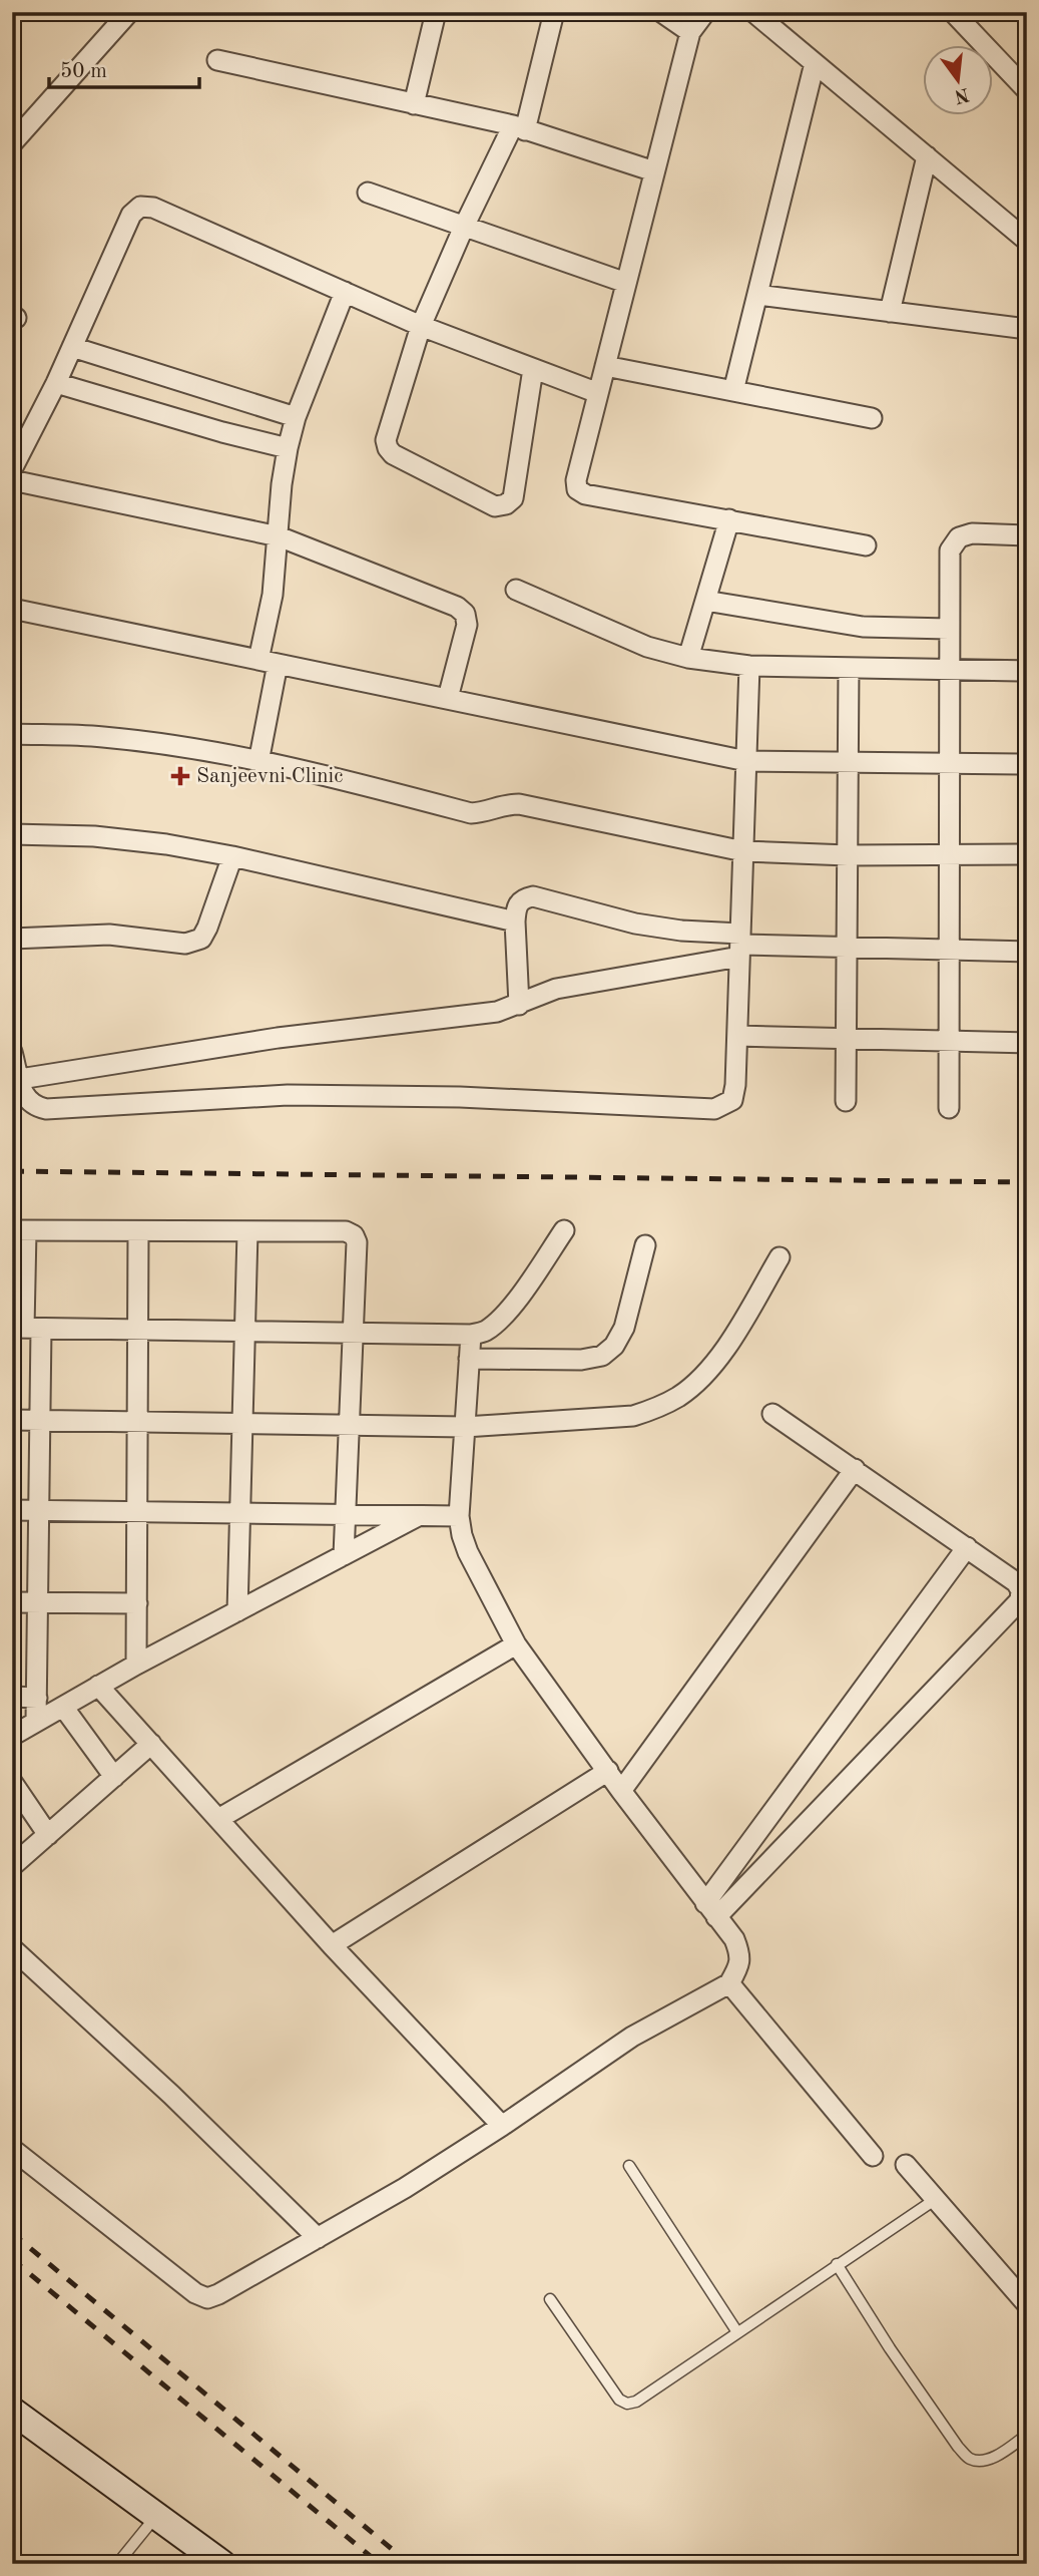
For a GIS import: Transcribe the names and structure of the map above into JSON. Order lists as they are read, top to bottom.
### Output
{
  "places": {
    "health": ["Sanjeevni Clinic"]
  },
  "scale_bar": "50 m",
  "north": "bottom"
}
